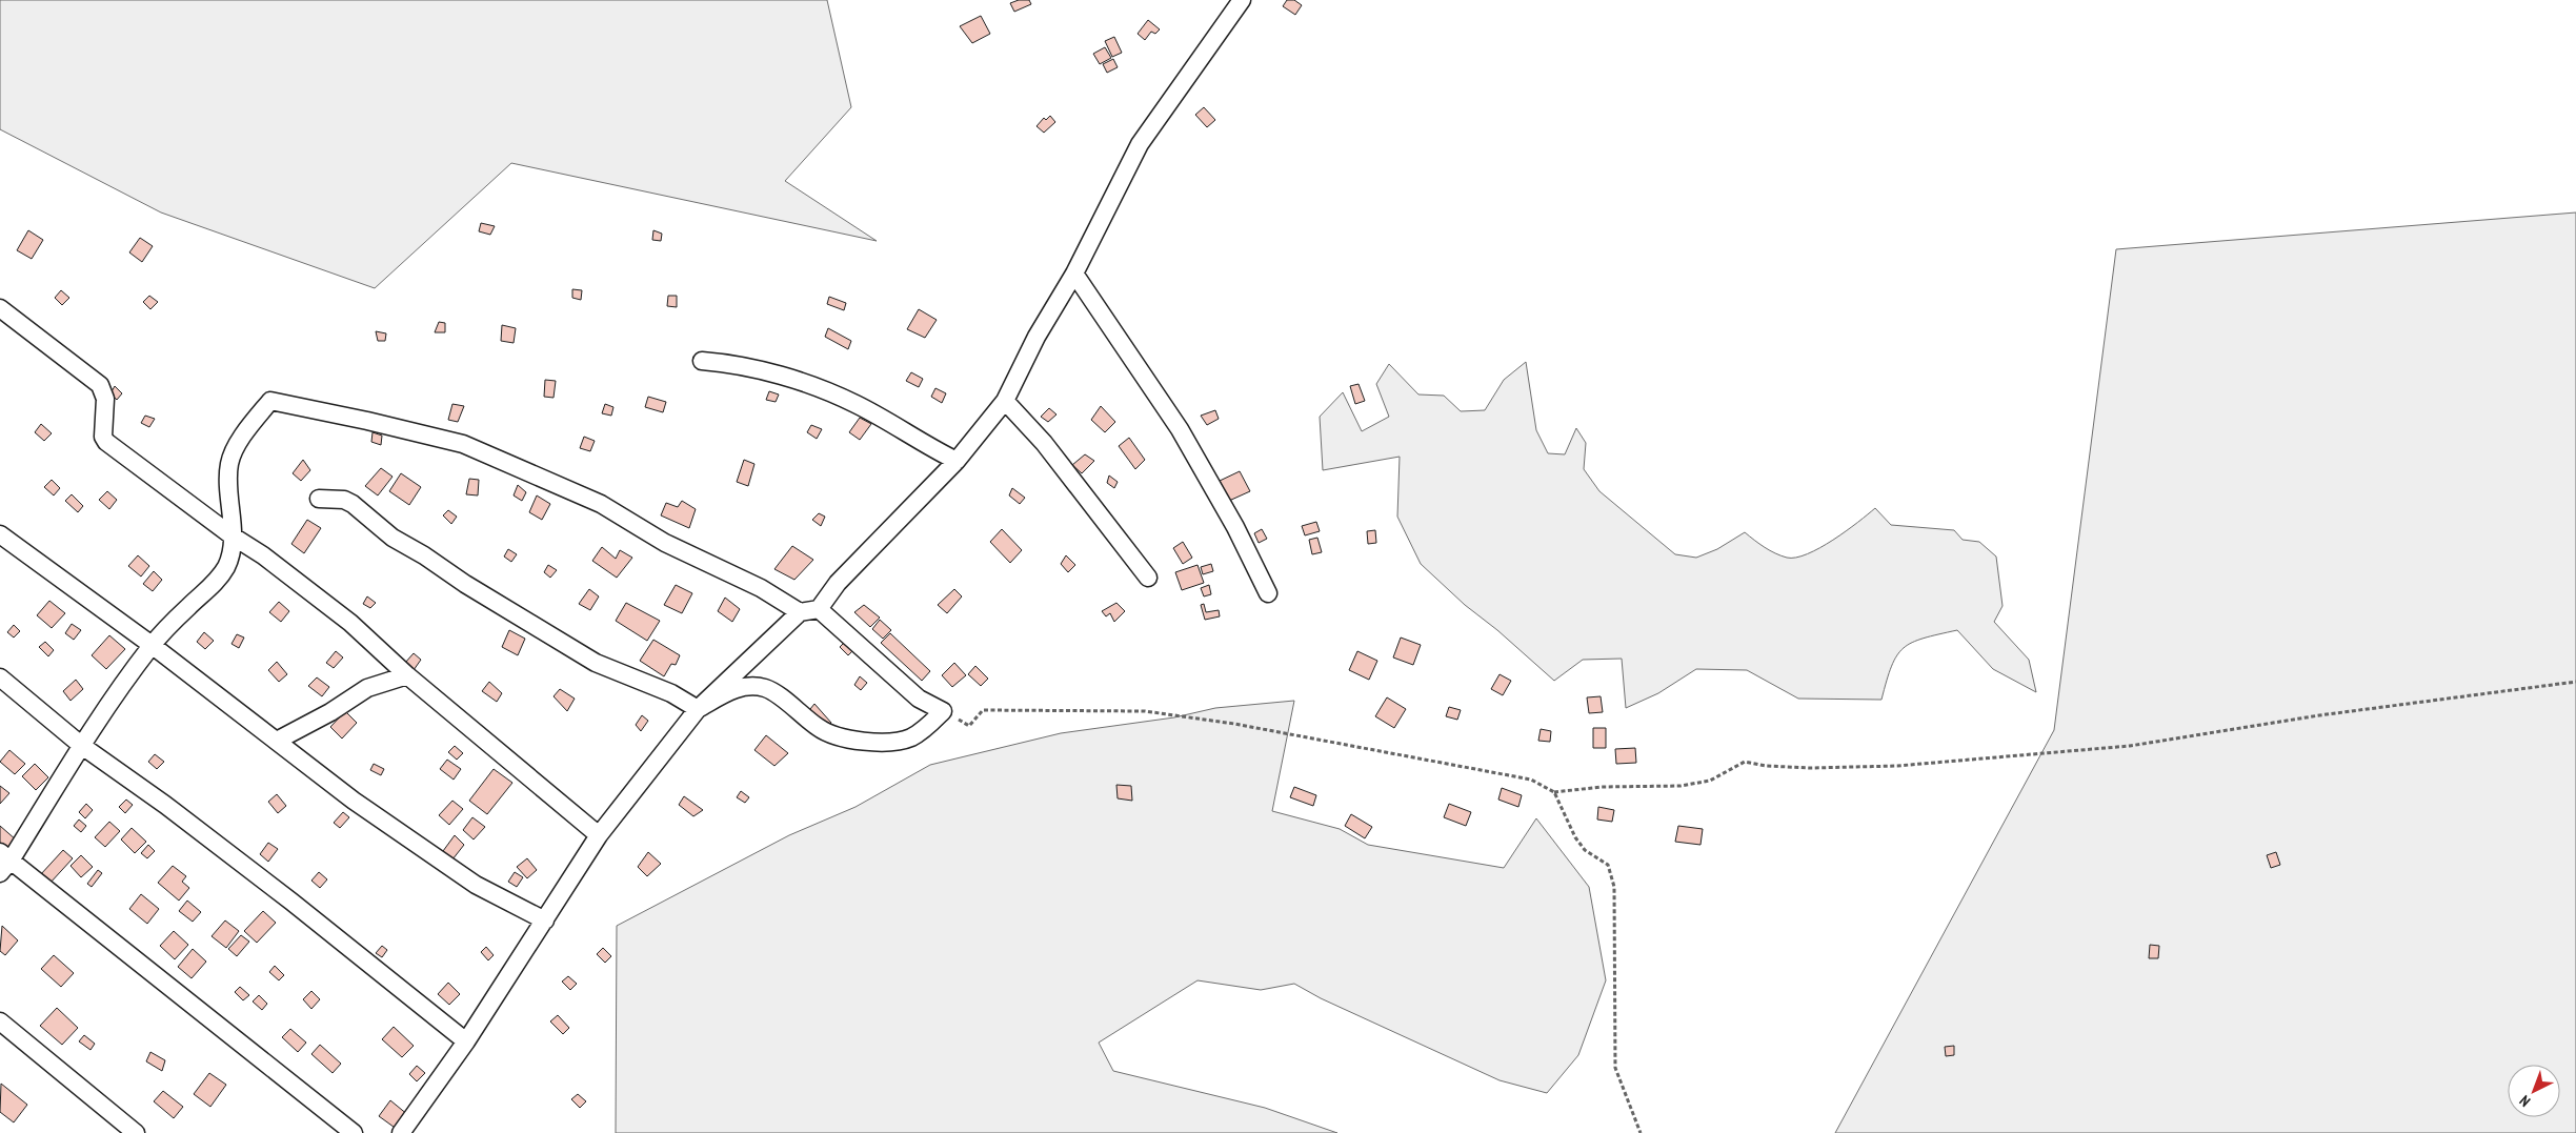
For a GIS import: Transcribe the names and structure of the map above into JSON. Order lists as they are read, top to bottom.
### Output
{
  "north": "bottom left"
}
